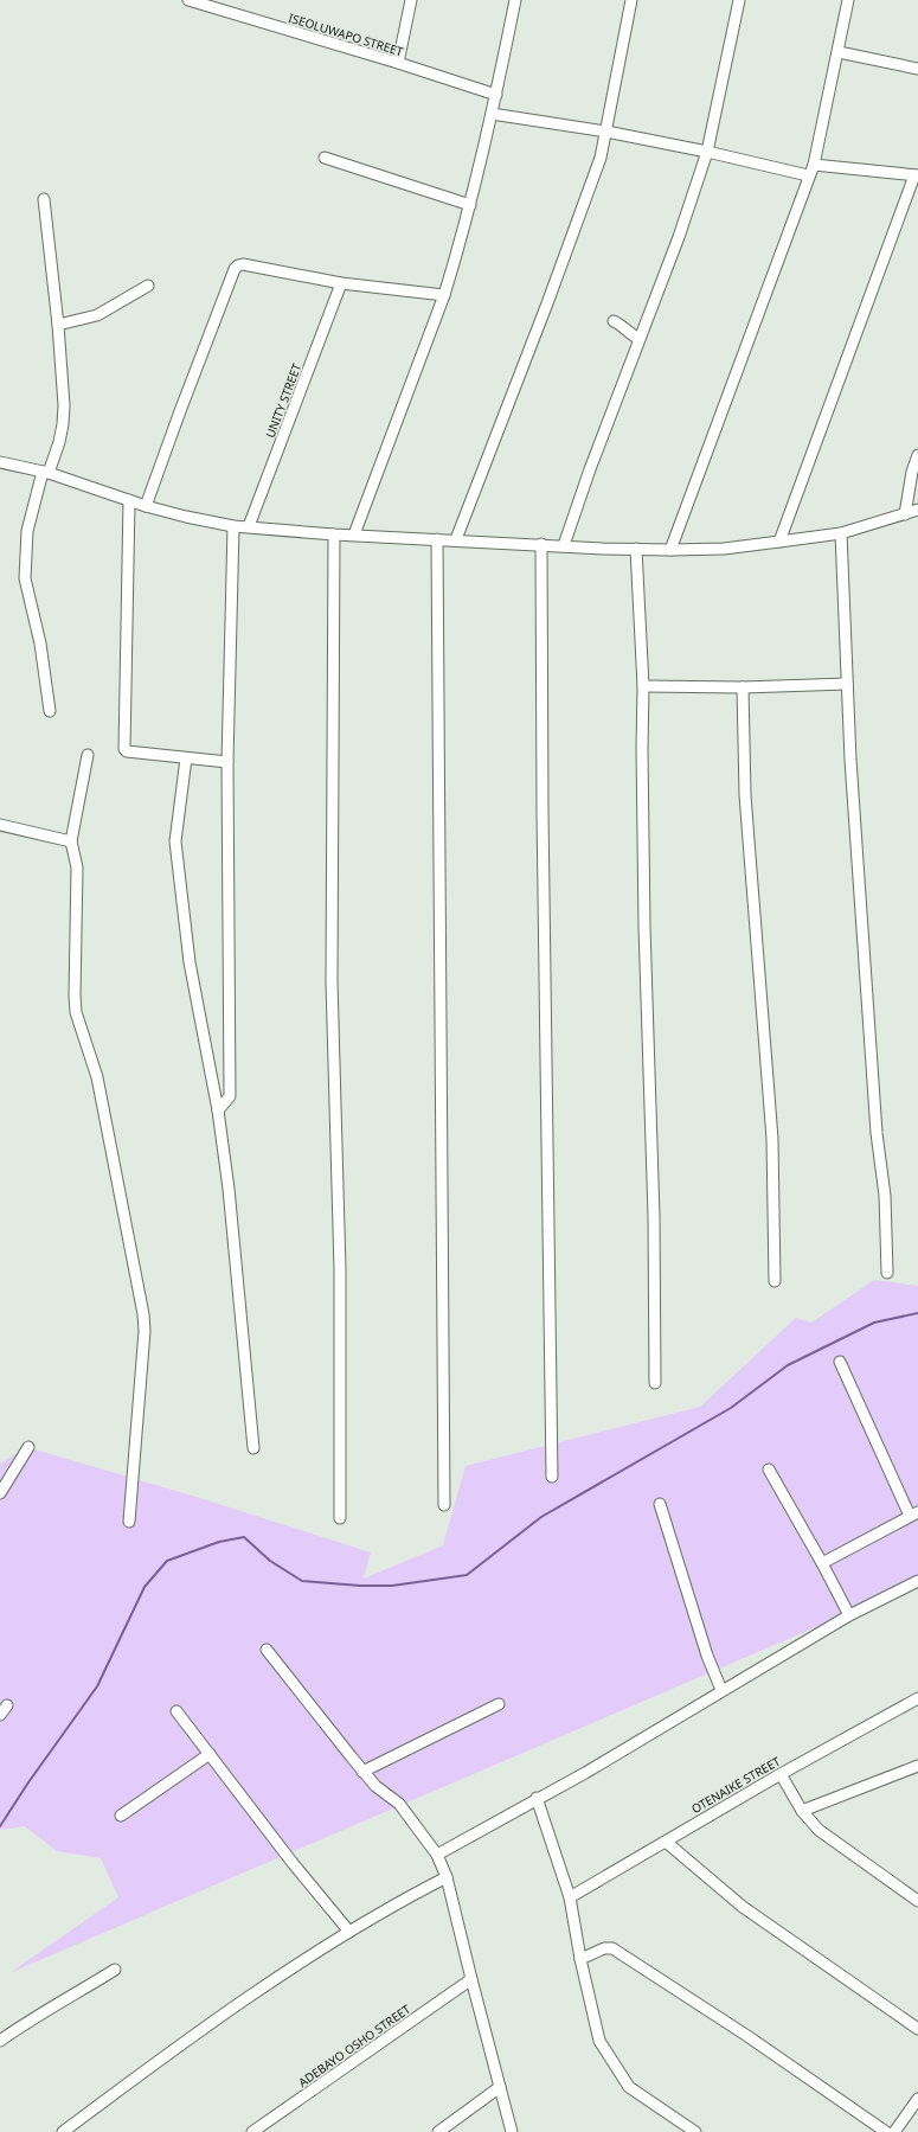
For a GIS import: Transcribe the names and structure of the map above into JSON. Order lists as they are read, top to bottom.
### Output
{
  "streets": {
    "street": [
      "ISEOLUWAPO STREET",
      "UNITY STREET",
      "OTENAIKE STREET",
      "ADEBAYO OSHO STREET"
    ]
  }
}
